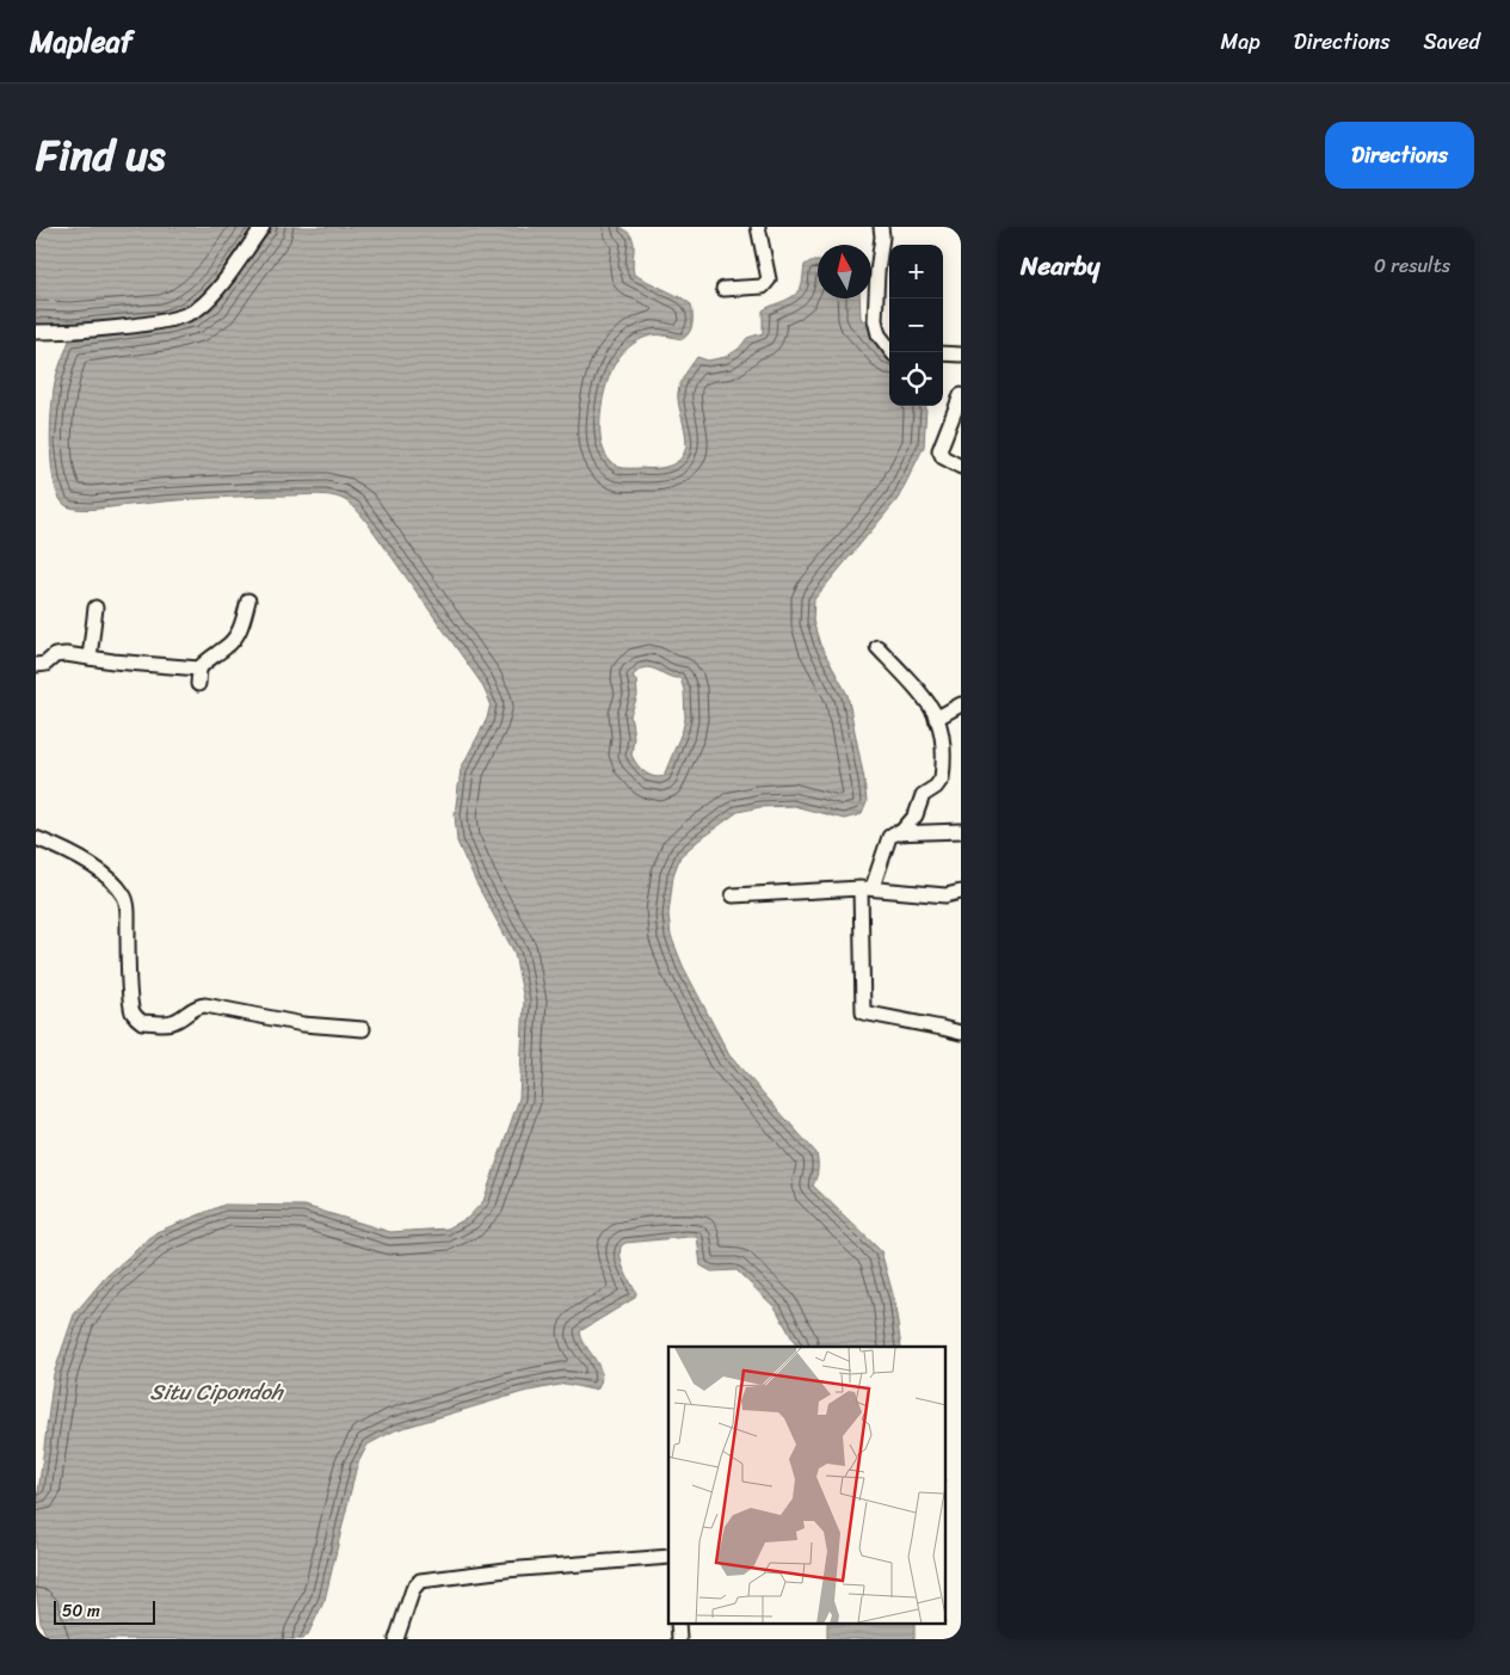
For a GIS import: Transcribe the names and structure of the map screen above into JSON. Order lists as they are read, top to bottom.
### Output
{
  "water": ["Situ Cipondoh"],
  "scale_bar": "50 m",
  "north": "top",
  "page": {
    "header": "Mapleaf",
    "nav": ["Map", "Directions", "Saved"],
    "title": "Find us",
    "buttons": "Directions",
    "heading": ["Nearby", "0 results"],
    "map_buttons": ["+", "−"],
    "scale": "50 m"
  }
}
